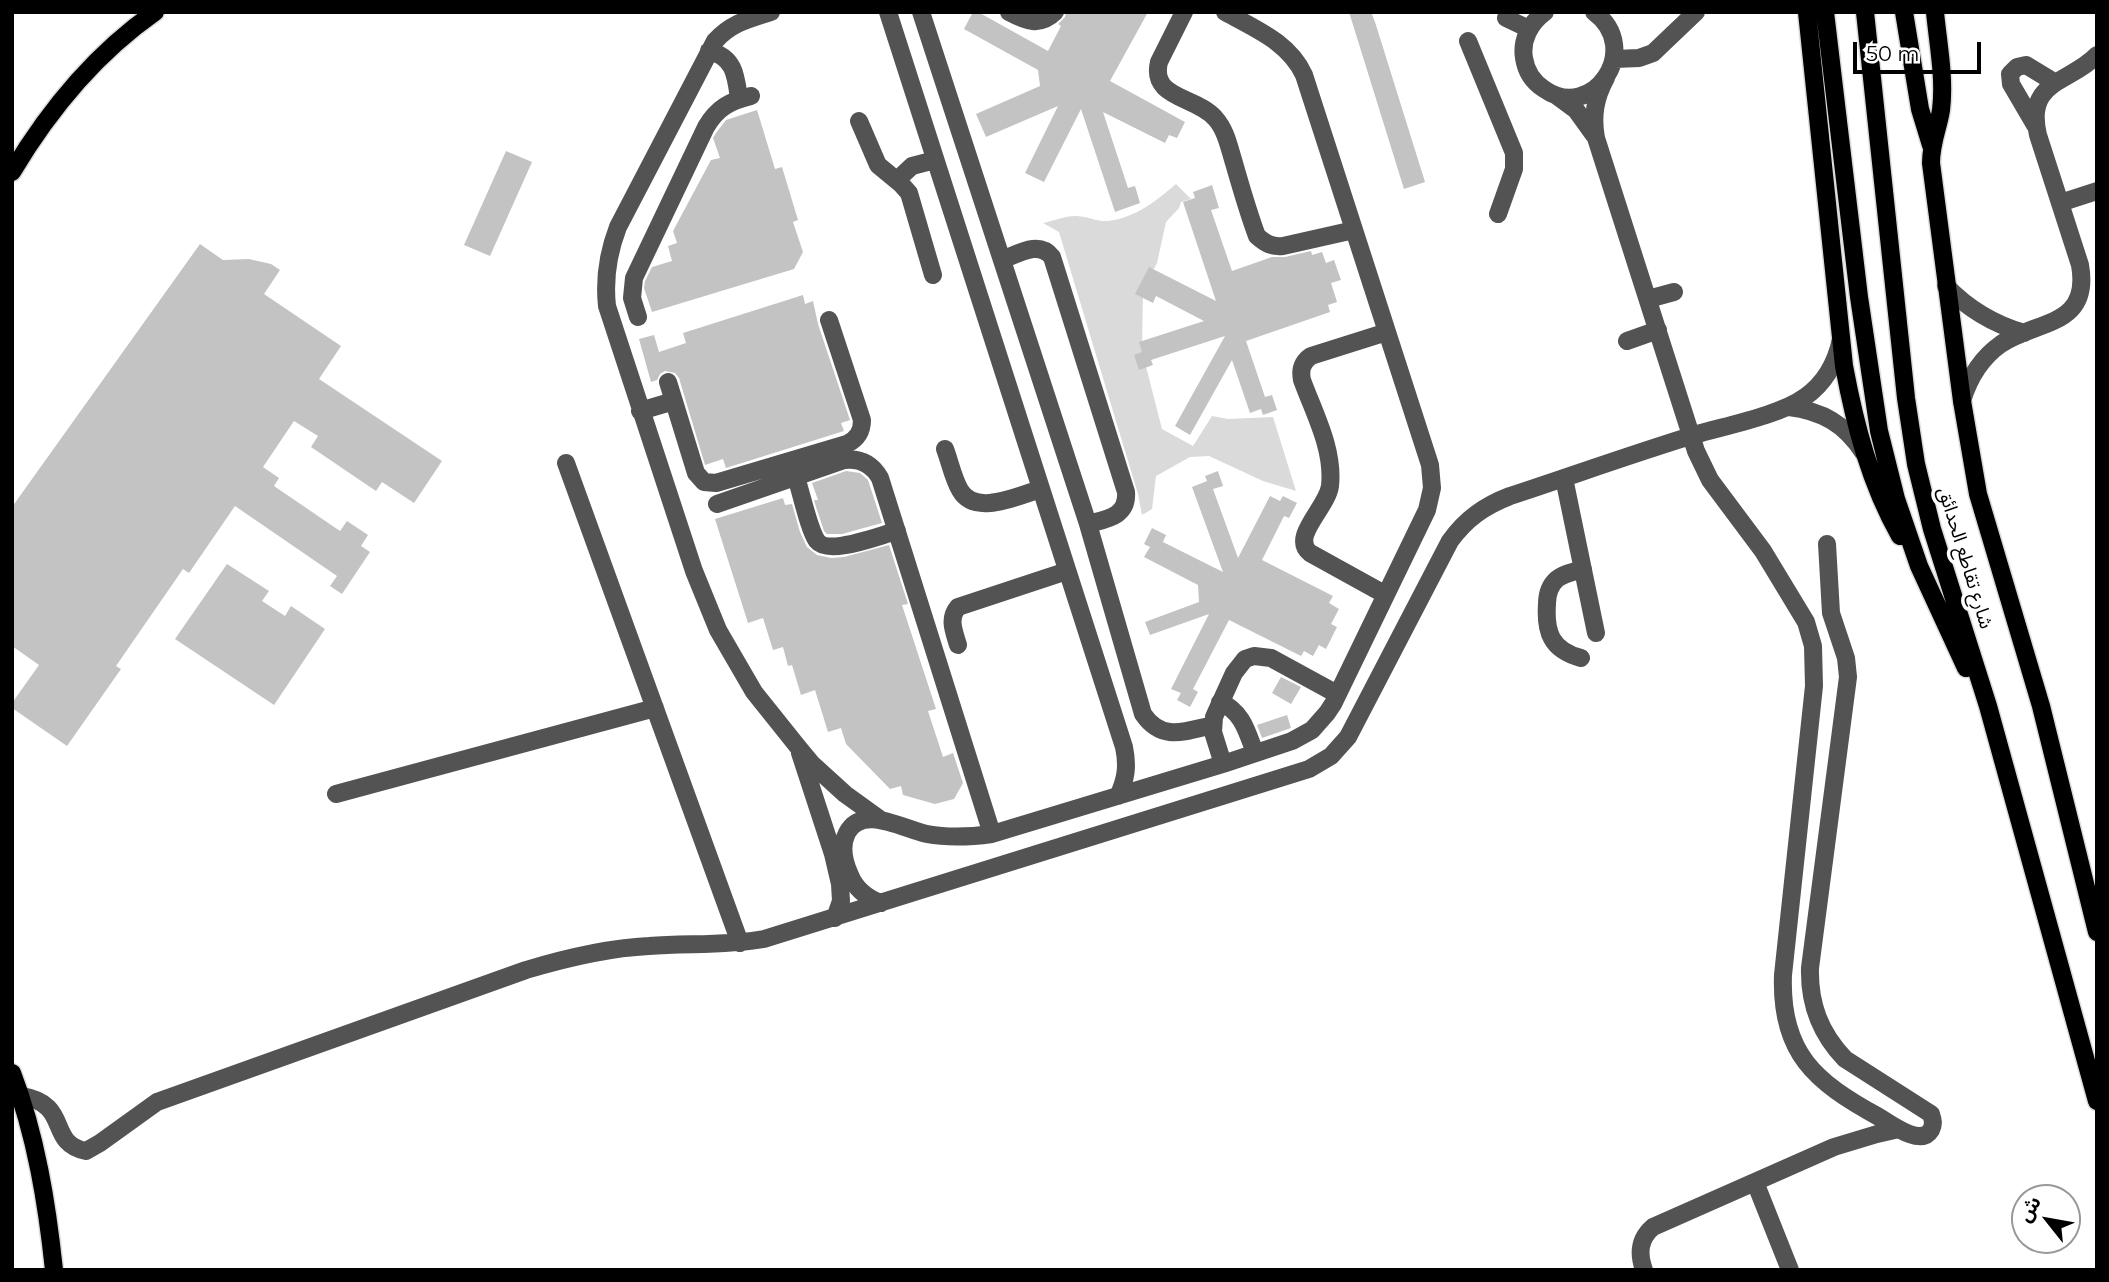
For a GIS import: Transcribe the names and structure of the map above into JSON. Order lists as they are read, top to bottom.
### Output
{
  "streets": {
    "main road": ["شارع تقاطع الحدائق"]
  },
  "scale_bar": "50 m",
  "north": "top left"
}
